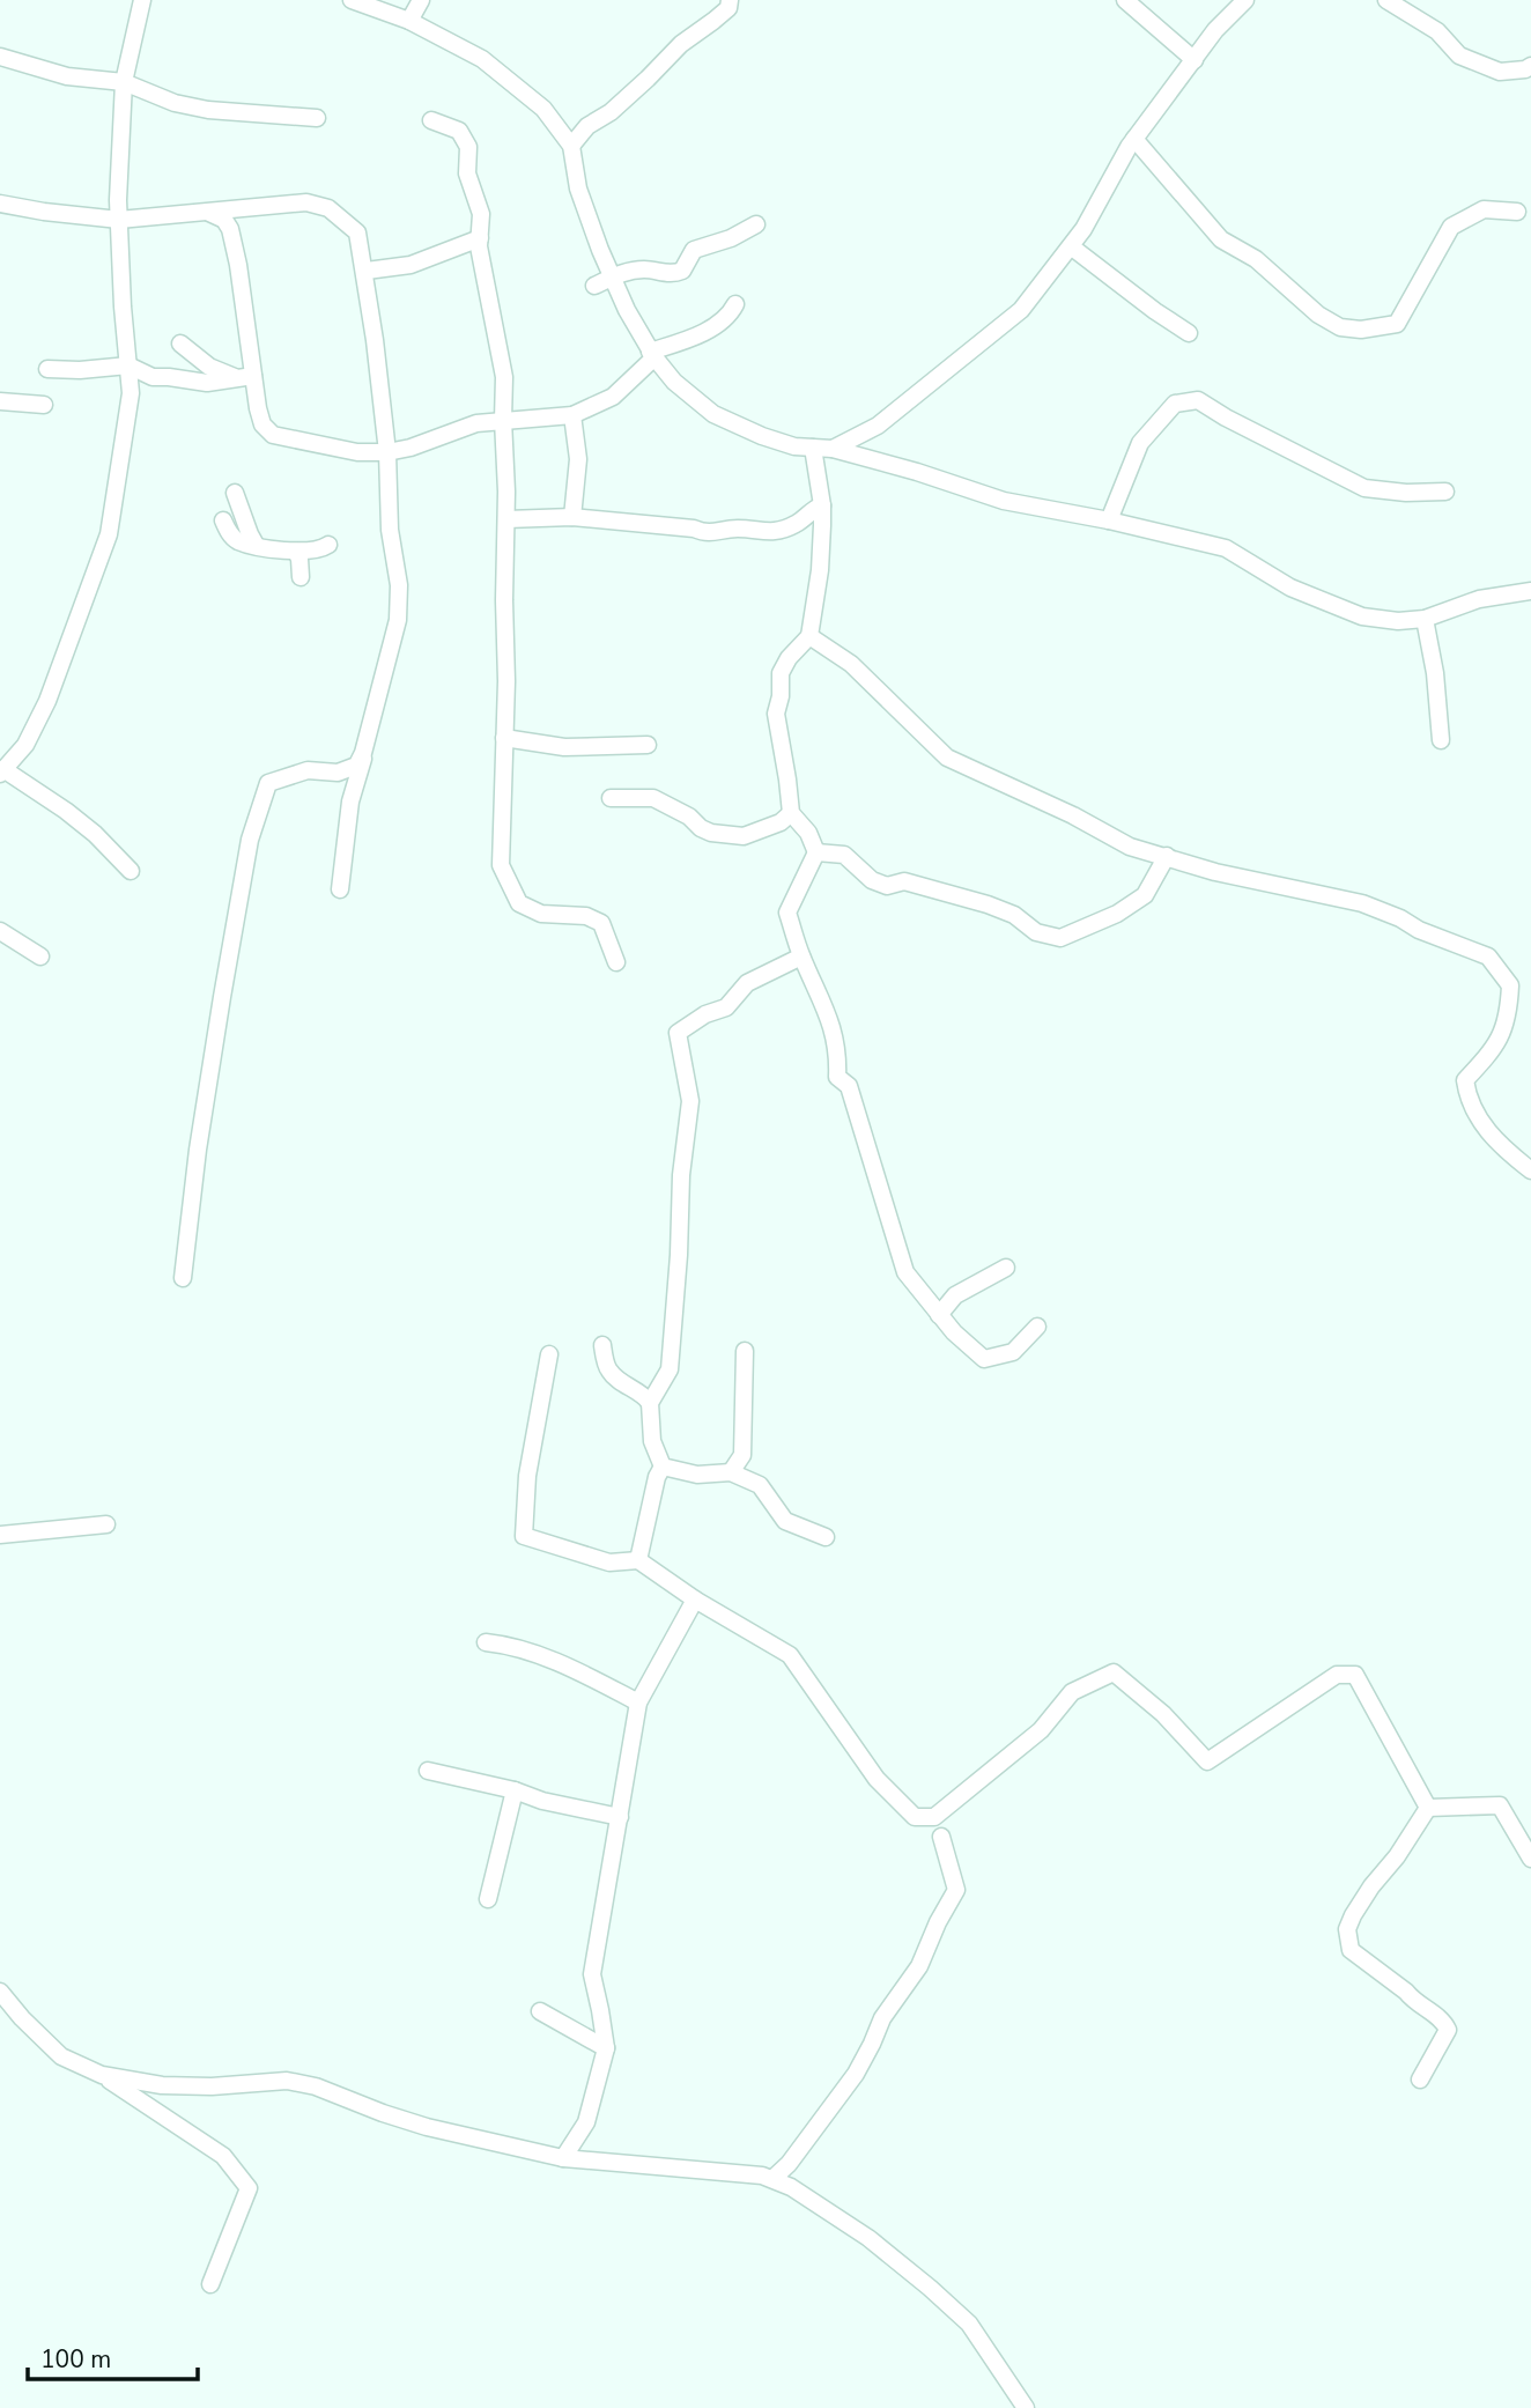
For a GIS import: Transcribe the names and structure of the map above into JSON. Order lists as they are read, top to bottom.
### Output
{
  "scale_bar": "100 m"
}
